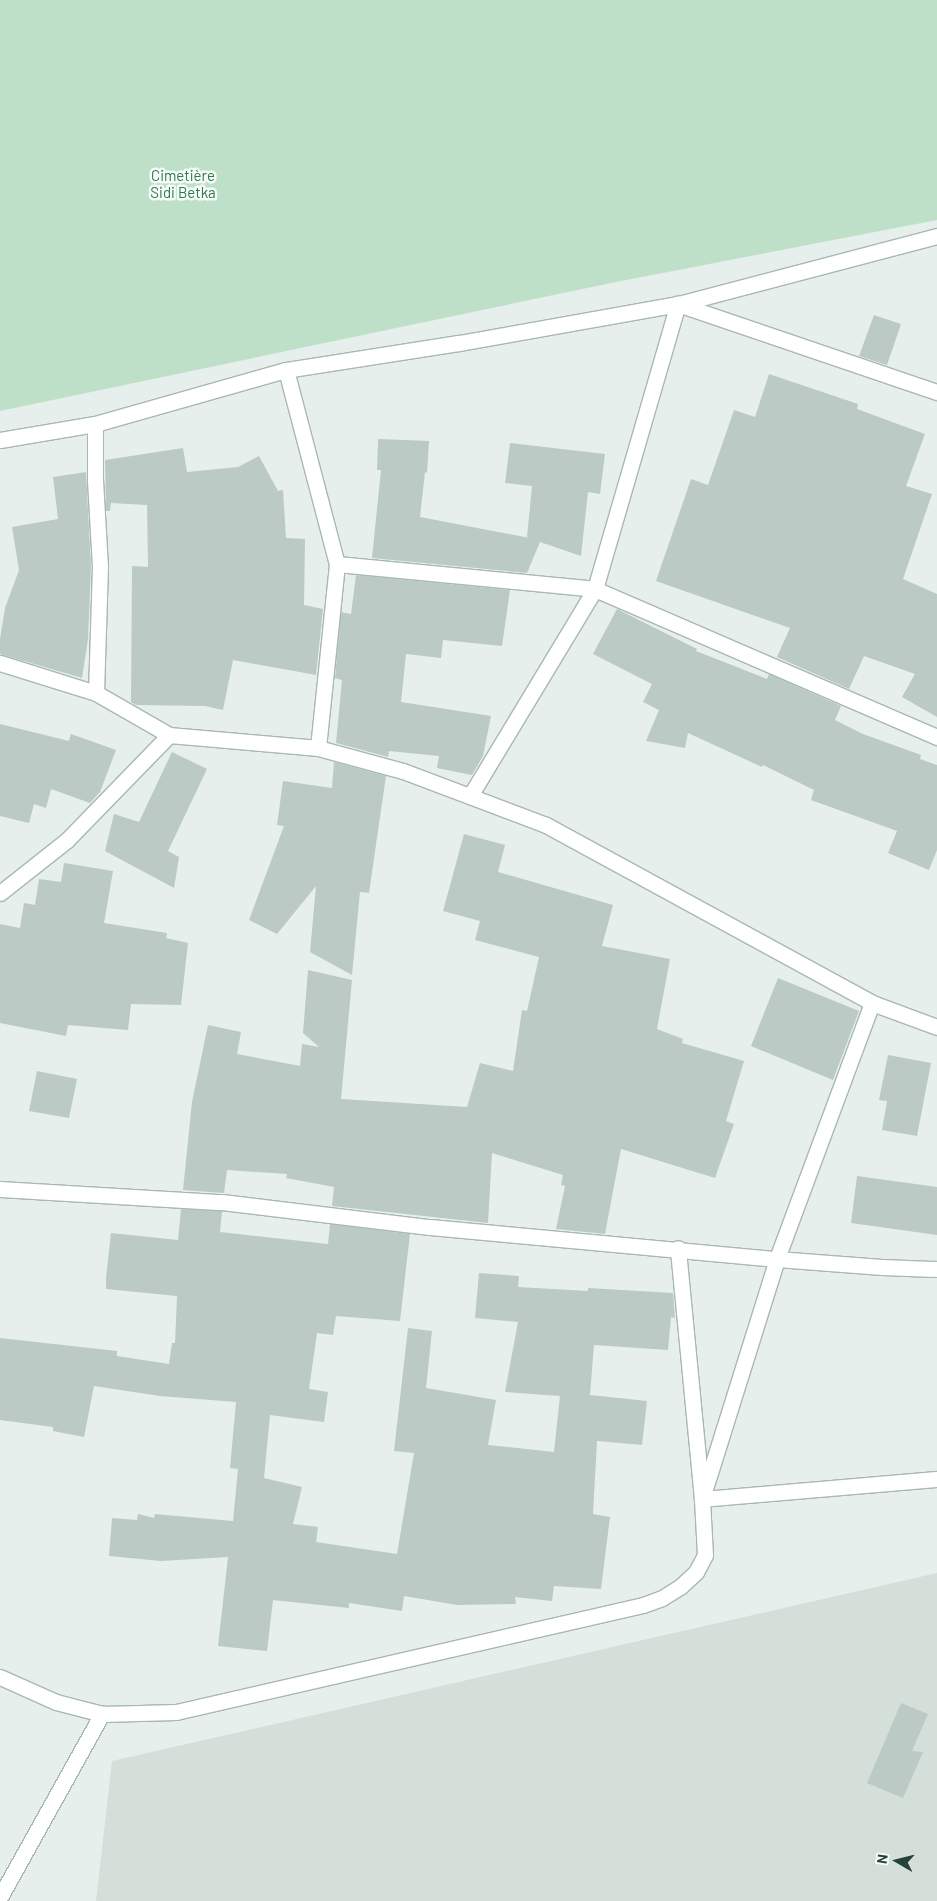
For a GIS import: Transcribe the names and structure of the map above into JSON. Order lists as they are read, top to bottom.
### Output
{
  "parks": ["Cimetière Sidi Betka"],
  "north": "left"
}
